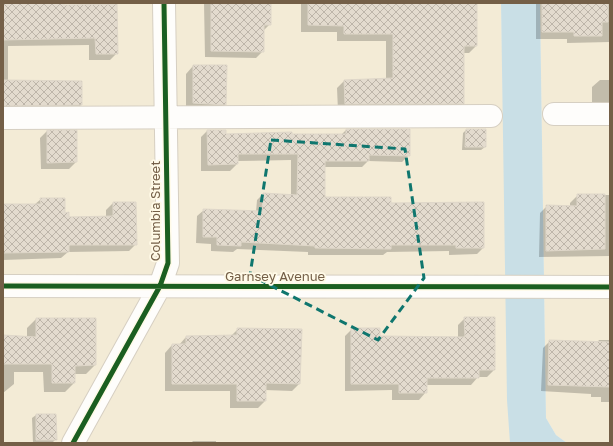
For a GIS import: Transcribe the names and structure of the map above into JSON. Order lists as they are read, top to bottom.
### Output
{
  "streets": {
    "street": ["Columbia Street", "Garnsey Avenue"]
  },
  "crossings": [
    ["Columbia Street", "Garnsey Avenue"]
  ]
}
